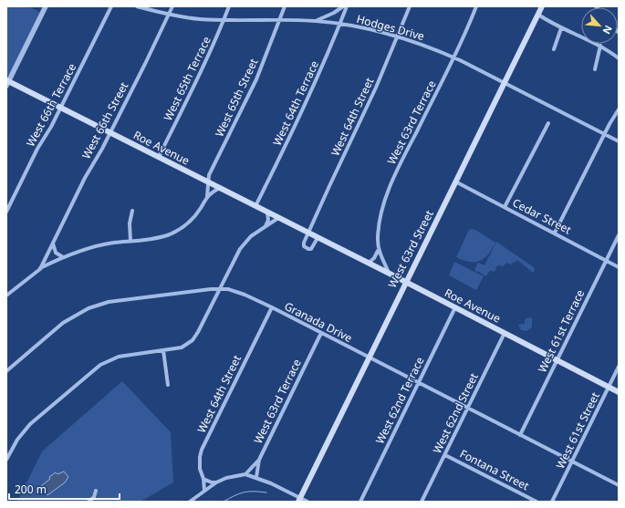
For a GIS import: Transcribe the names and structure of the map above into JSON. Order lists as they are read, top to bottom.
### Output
{
  "streets": {
    "main road": ["Roe Avenue", "West 63rd Street"],
    "street": [
      "Hodges Drive",
      "West 65th Terrace",
      "West 65th Street",
      "West 64th Terrace",
      "West 66th Terrace",
      "West 64th Street",
      "West 66th Street",
      "West 63rd Terrace",
      "Cedar Street",
      "Granada Drive",
      "West 61st Terrace",
      "West 62nd Terrace",
      "West 62nd Street",
      "West 61st Street",
      "Fontana Street"
    ]
  },
  "crossings": [
    ["Hodges Drive", "West 65th Terrace"],
    ["Hodges Drive", "West 65th Street"],
    ["Hodges Drive", "West 64th Terrace"],
    ["Hodges Drive", "West 64th Street"],
    ["Hodges Drive", "West 66th Street"],
    ["Hodges Drive", "West 63rd Terrace"],
    ["Hodges Drive", "West 63rd Street"],
    ["West 65th Terrace", "Roe Avenue"],
    ["West 65th Street", "Roe Avenue"],
    ["West 64th Terrace", "Roe Avenue"],
    ["West 66th Terrace", "Roe Avenue"],
    ["West 64th Street", "Roe Avenue"],
    ["West 64th Street", "Granada Drive"],
    ["West 66th Street", "Roe Avenue"],
    ["West 63rd Terrace", "Roe Avenue"],
    ["West 63rd Terrace", "Granada Drive"],
    ["Roe Avenue", "West 63rd Street"],
    ["Roe Avenue", "West 61st Terrace"],
    ["Roe Avenue", "West 62nd Terrace"],
    ["Roe Avenue", "West 62nd Street"],
    ["Roe Avenue", "West 61st Street"],
    ["Cedar Street", "West 63rd Street"],
    ["Cedar Street", "West 61st Terrace"],
    ["West 63rd Street", "Granada Drive"],
    ["Granada Drive", "West 61st Terrace"],
    ["Granada Drive", "West 62nd Terrace"],
    ["Granada Drive", "West 62nd Street"],
    ["Granada Drive", "West 61st Street"],
    ["West 62nd Street", "Fontana Street"]
  ],
  "scale_bar": "200 m",
  "north": "bottom right"
}
